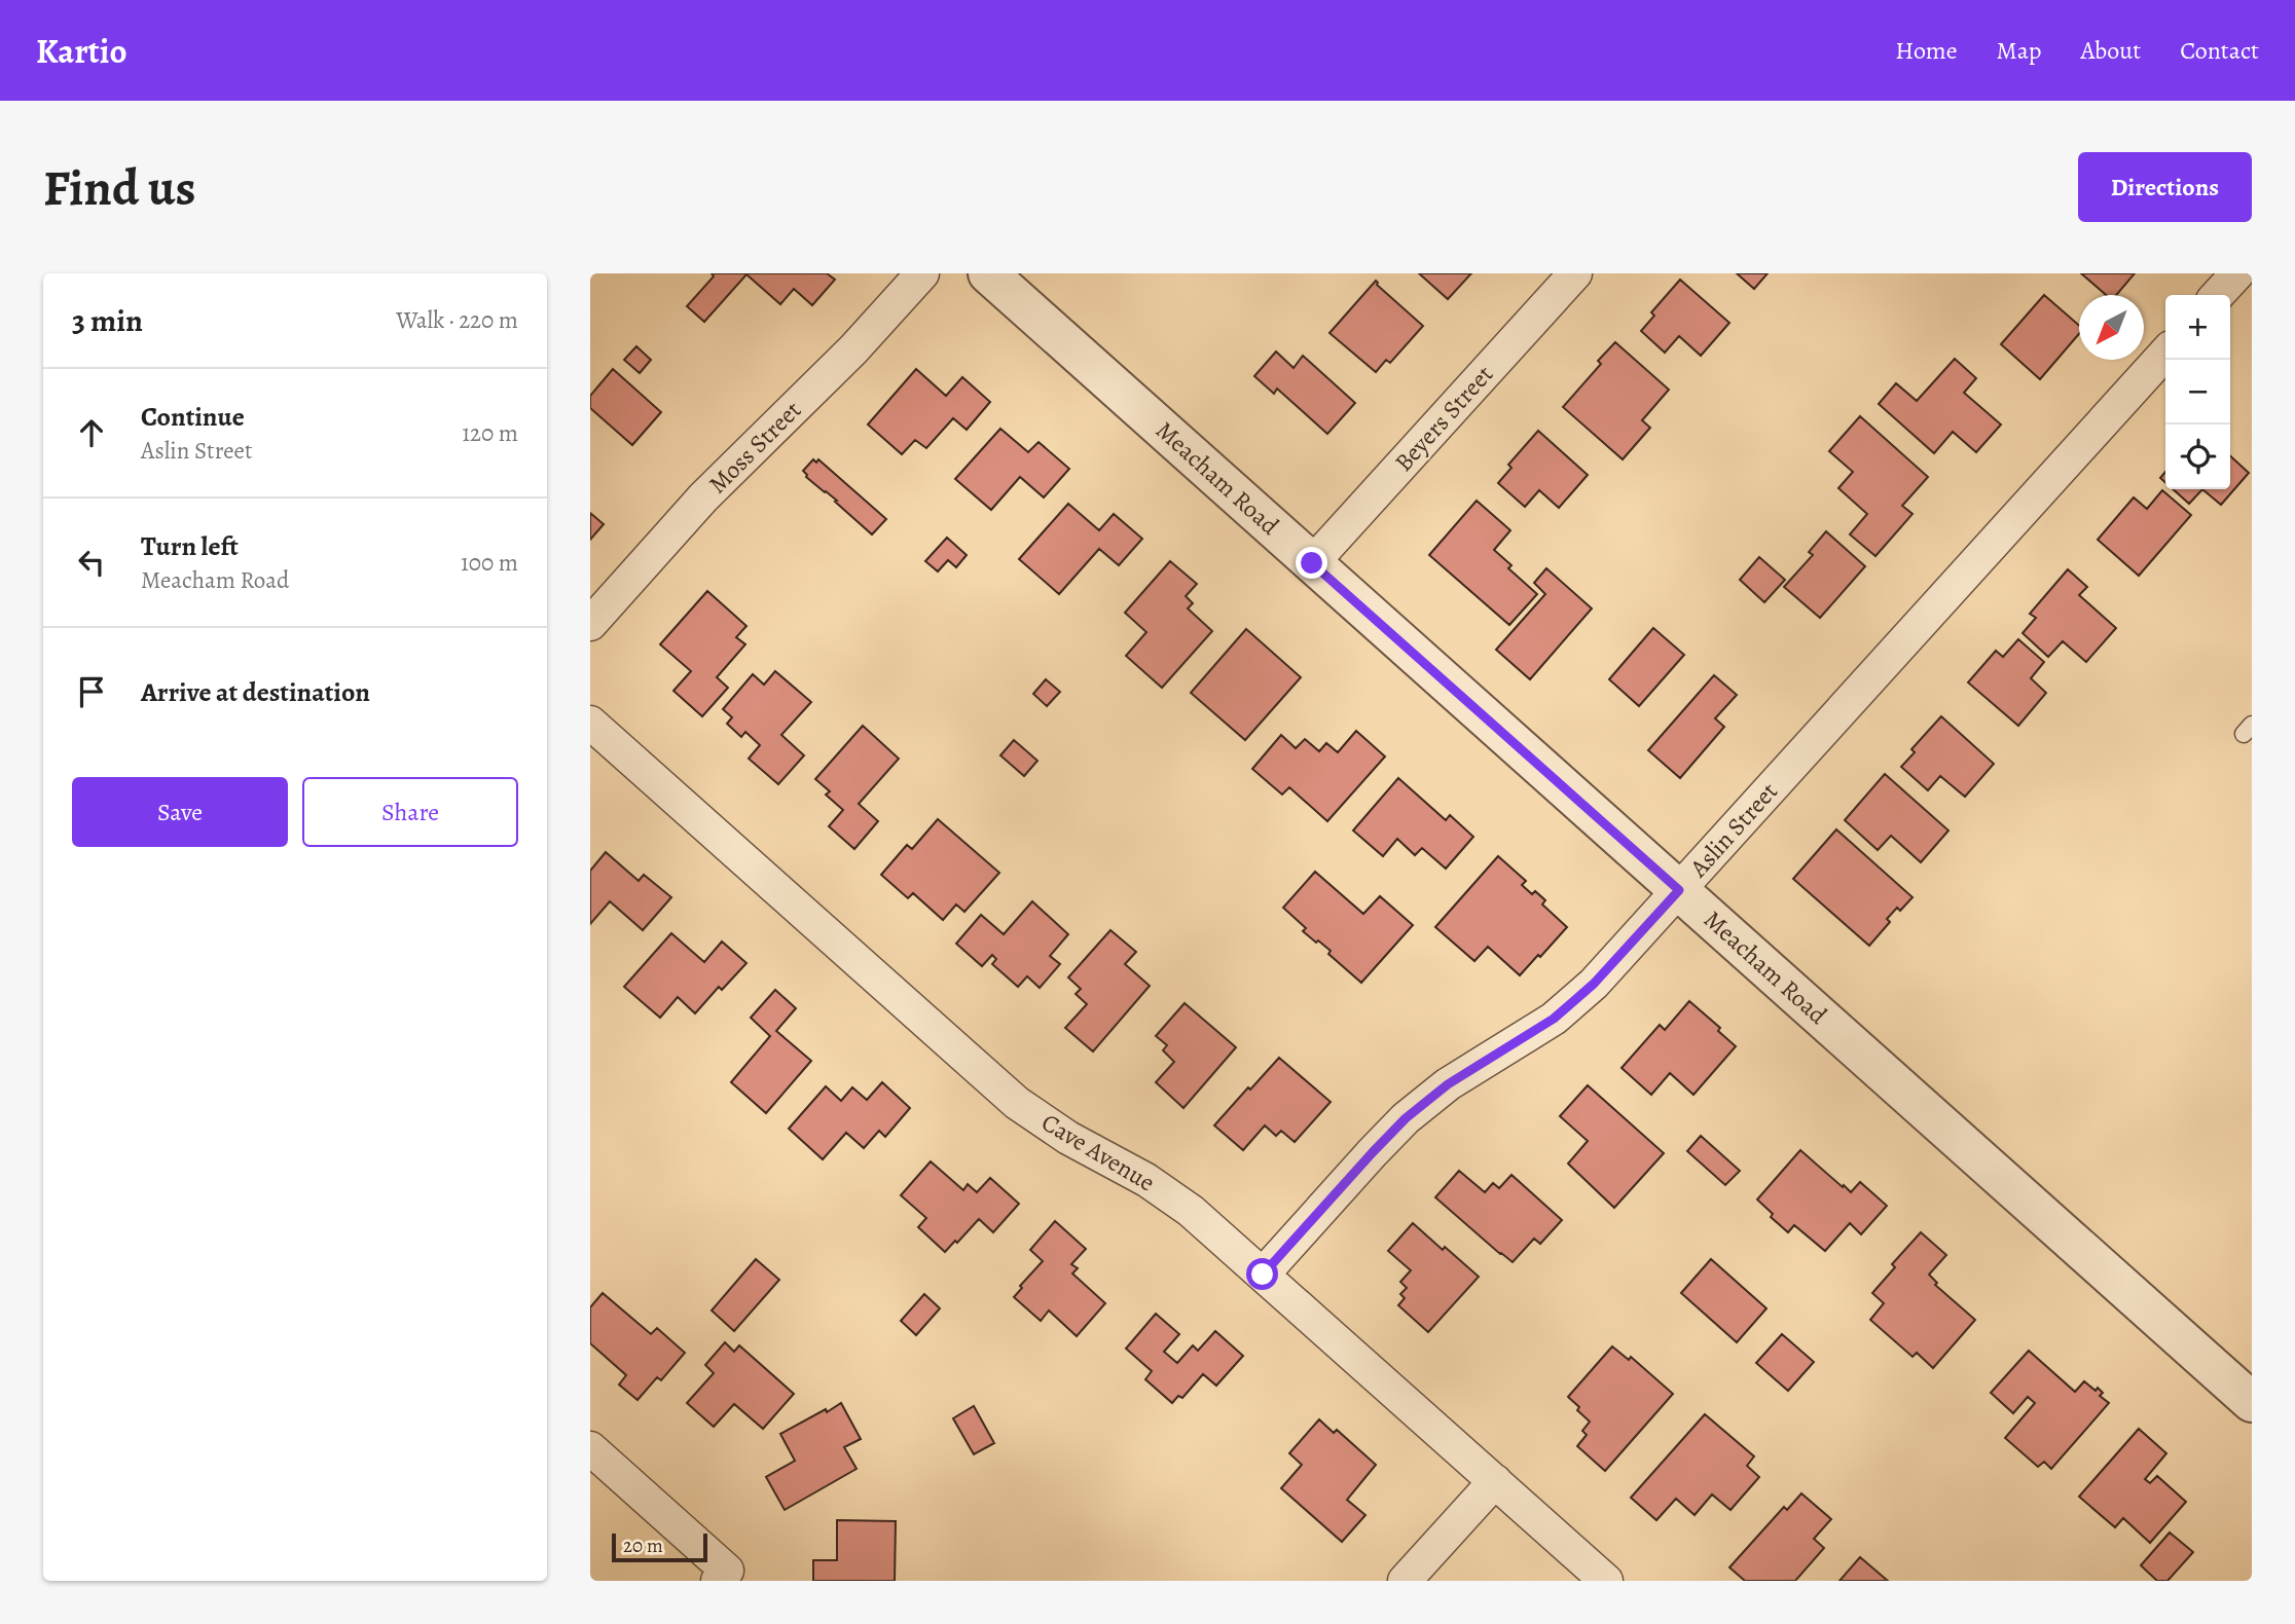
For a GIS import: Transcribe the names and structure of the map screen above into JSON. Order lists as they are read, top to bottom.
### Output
{
  "streets": {
    "street": [
      "Beyers Street",
      "Moss Street",
      "Meacham Road",
      "Aslin Street",
      "Cave Avenue"
    ]
  },
  "crossings": [
    ["Beyers Street", "Meacham Road"],
    ["Meacham Road", "Aslin Street"],
    ["Aslin Street", "Cave Avenue"]
  ],
  "scale_bar": "20 m",
  "north": "bottom left",
  "page": {
    "header": "Kartio",
    "nav": [
      "Home",
      "Map",
      "About",
      "Contact"
    ],
    "buttons": [
      "Directions",
      ["Save", "Share"]
    ],
    "title": "Find us",
    "heading": ["3 min", "Walk · 220 m"],
    "map_buttons": ["+", "−"],
    "list": [
      ["Continue", "Aslin Street", "120 m"],
      ["Turn left", "Meacham Road", "100 m"],
      "Arrive at destination"
    ],
    "scale": "20 m"
  }
}
